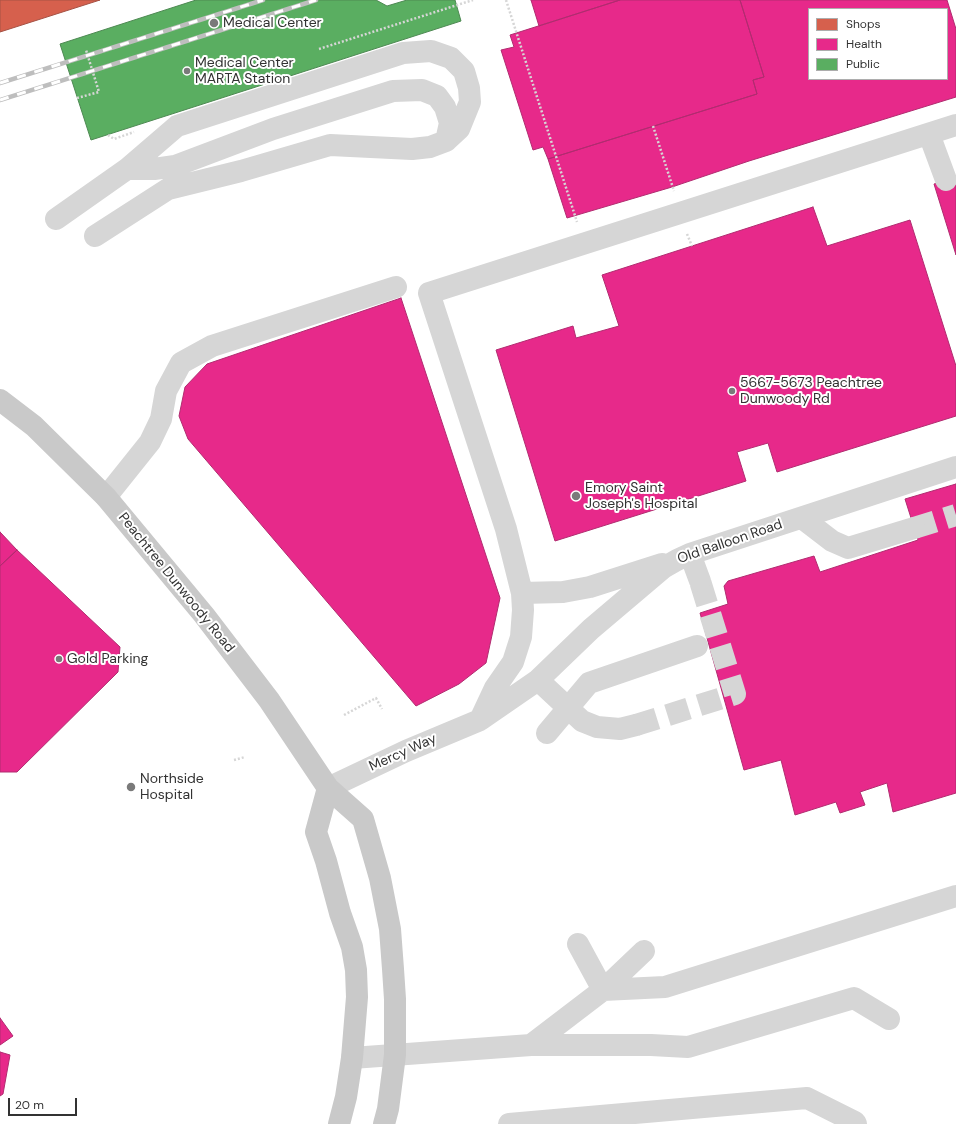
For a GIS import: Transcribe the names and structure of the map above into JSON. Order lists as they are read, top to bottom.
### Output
{
  "streets": {
    "main road": ["Peachtree Dunwoody Road"],
    "street": ["Old Balloon Road", "Mercy Way"]
  },
  "crossings": [
    ["Old Balloon Road", "Mercy Way"],
    ["Peachtree Dunwoody Road", "Mercy Way"]
  ],
  "places": [
    "Medical Center",
    "Medical Center MARTA Station",
    "5667-5673 Peachtree Dunwoody Rd",
    "Emory Saint Joseph's Hospital",
    "Gold Parking",
    "Northside Hospital"
  ],
  "legend": ["Shops", "Health", "Public"],
  "scale_bar": "20 m"
}
